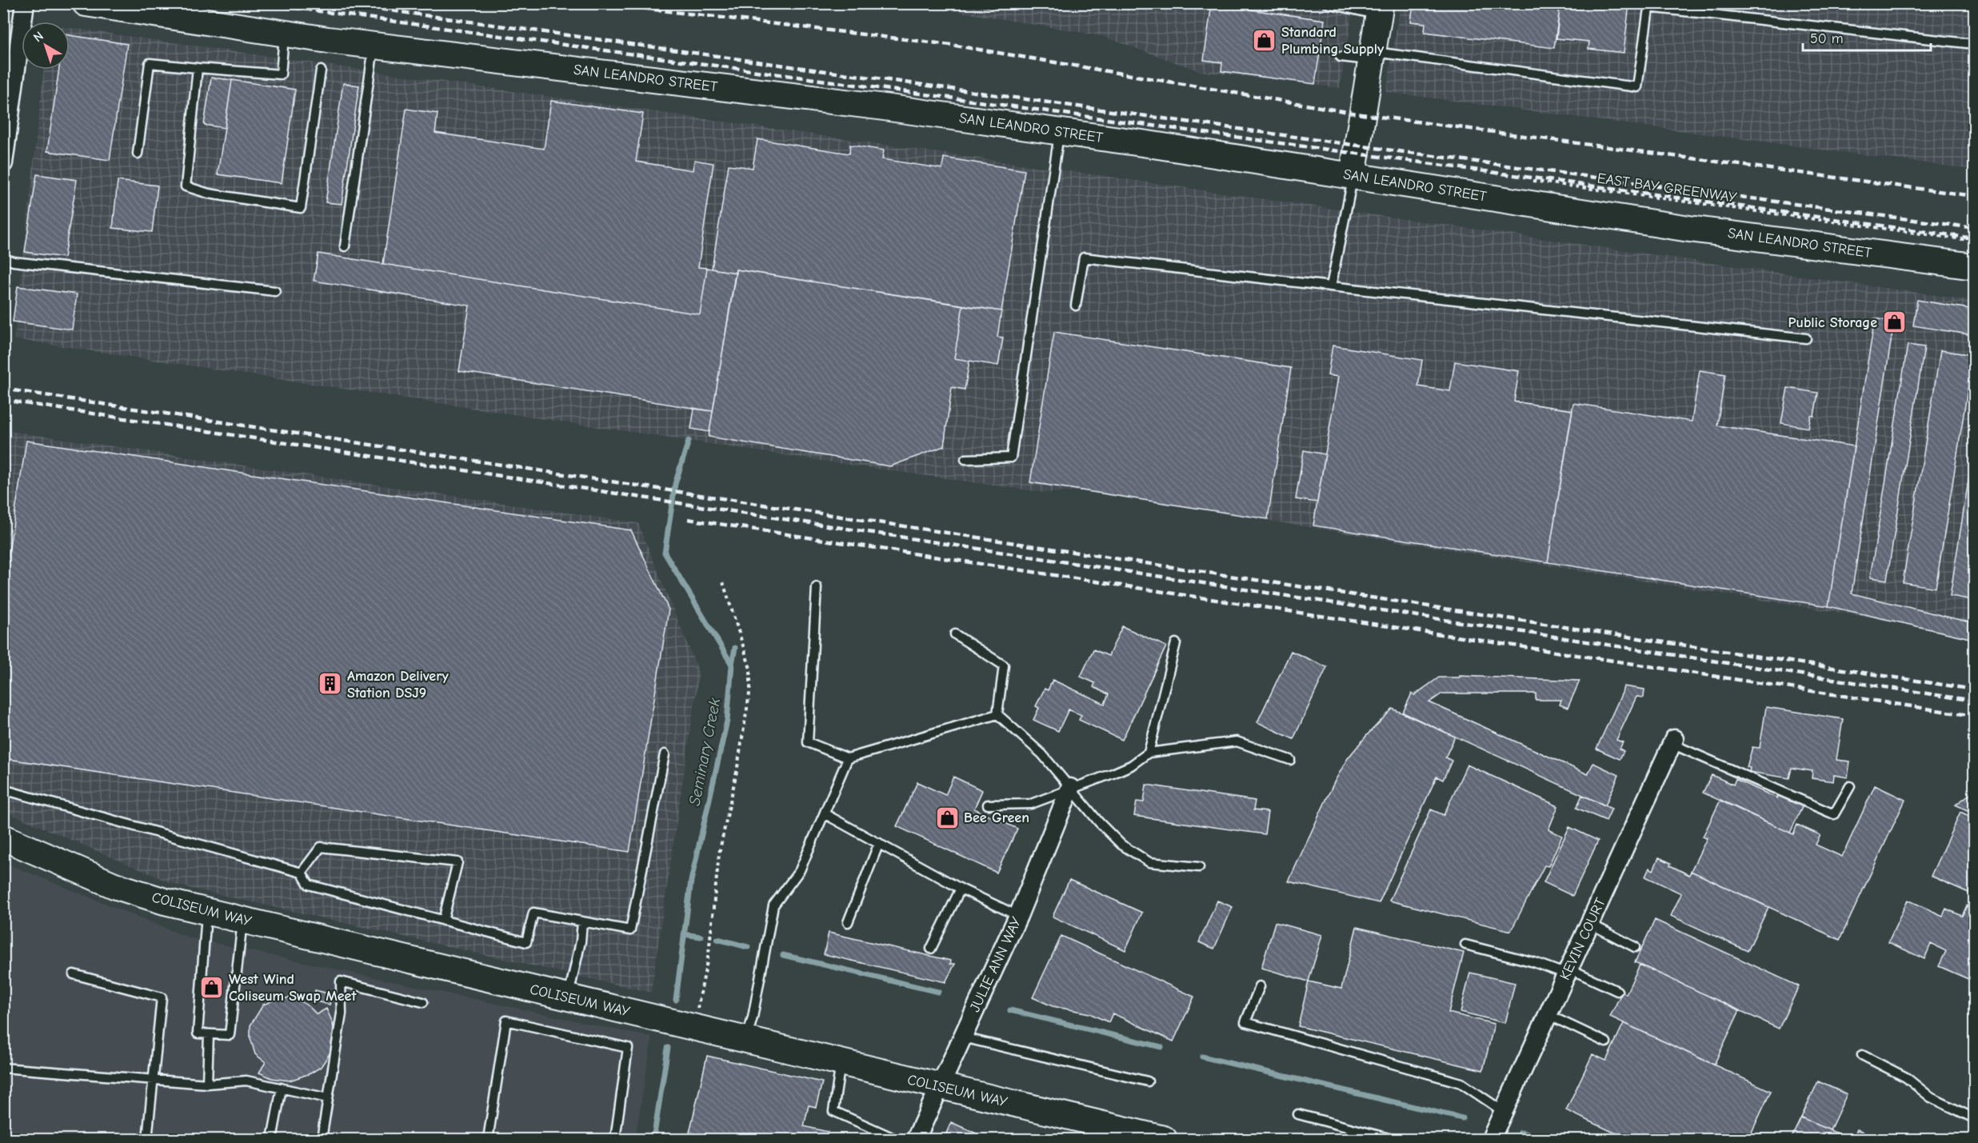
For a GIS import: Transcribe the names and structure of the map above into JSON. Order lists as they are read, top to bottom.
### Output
{
  "streets": {
    "main road": ["SAN LEANDRO STREET", "COLISEUM WAY"],
    "street": ["KEVIN COURT", "JULIE ANN WAY"],
    "path": ["EAST BAY GREENWAY"]
  },
  "crossings": [
    ["COLISEUM WAY", "JULIE ANN WAY"]
  ],
  "water": ["Seminary Creek"],
  "places": {
    "shop": [
      "Standard Plumbing Supply",
      "Public Storage",
      "Bee Green",
      "West Wind Coliseum Swap Meet"
    ],
    "building": ["Amazon Delivery Station DSJ9"]
  },
  "scale_bar": "50 m",
  "north": "top left"
}
